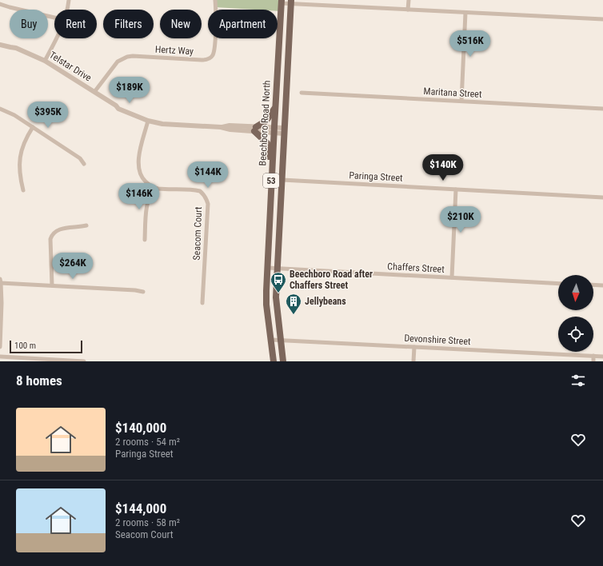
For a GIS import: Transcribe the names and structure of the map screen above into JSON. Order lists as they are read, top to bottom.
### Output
{
  "streets": {
    "main road": ["Beechboro Road North", "53"],
    "street": [
      "Hertz Way",
      "Telstar Drive",
      "Maritana Street",
      "Paringa Street",
      "Seacom Court",
      "Chaffers Street",
      "Devonshire Street"
    ]
  },
  "crossings": [
    ["Hertz Way", "Telstar Drive"],
    ["Telstar Drive", "Beechboro Road North"],
    ["Beechboro Road North", "Paringa Street"],
    ["Beechboro Road North", "Chaffers Street"],
    ["Beechboro Road North", "Devonshire Street"]
  ],
  "places": {
    "bus stop": ["Beechboro Road after Chaffers Street"],
    "building": ["Jellybeans"]
  },
  "scale_bar": "100 m",
  "north": "bottom",
  "page": {
    "chip": [
      "Buy",
      "Rent",
      "Filters",
      "New",
      "Apartment"
    ],
    "price": [
      "$516K",
      "$189K",
      "$395K",
      "$140K",
      "$144K",
      "$146K",
      "$210K",
      "$264K"
    ],
    "scale": "100 m",
    "heading": "8 homes",
    "list": [
      {
        "name": "$140,000",
        "note": "2 rooms · 54 m² · Paringa Street"
      },
      {
        "name": "$144,000",
        "note": "2 rooms · 58 m² · Seacom Court"
      }
    ]
  }
}
